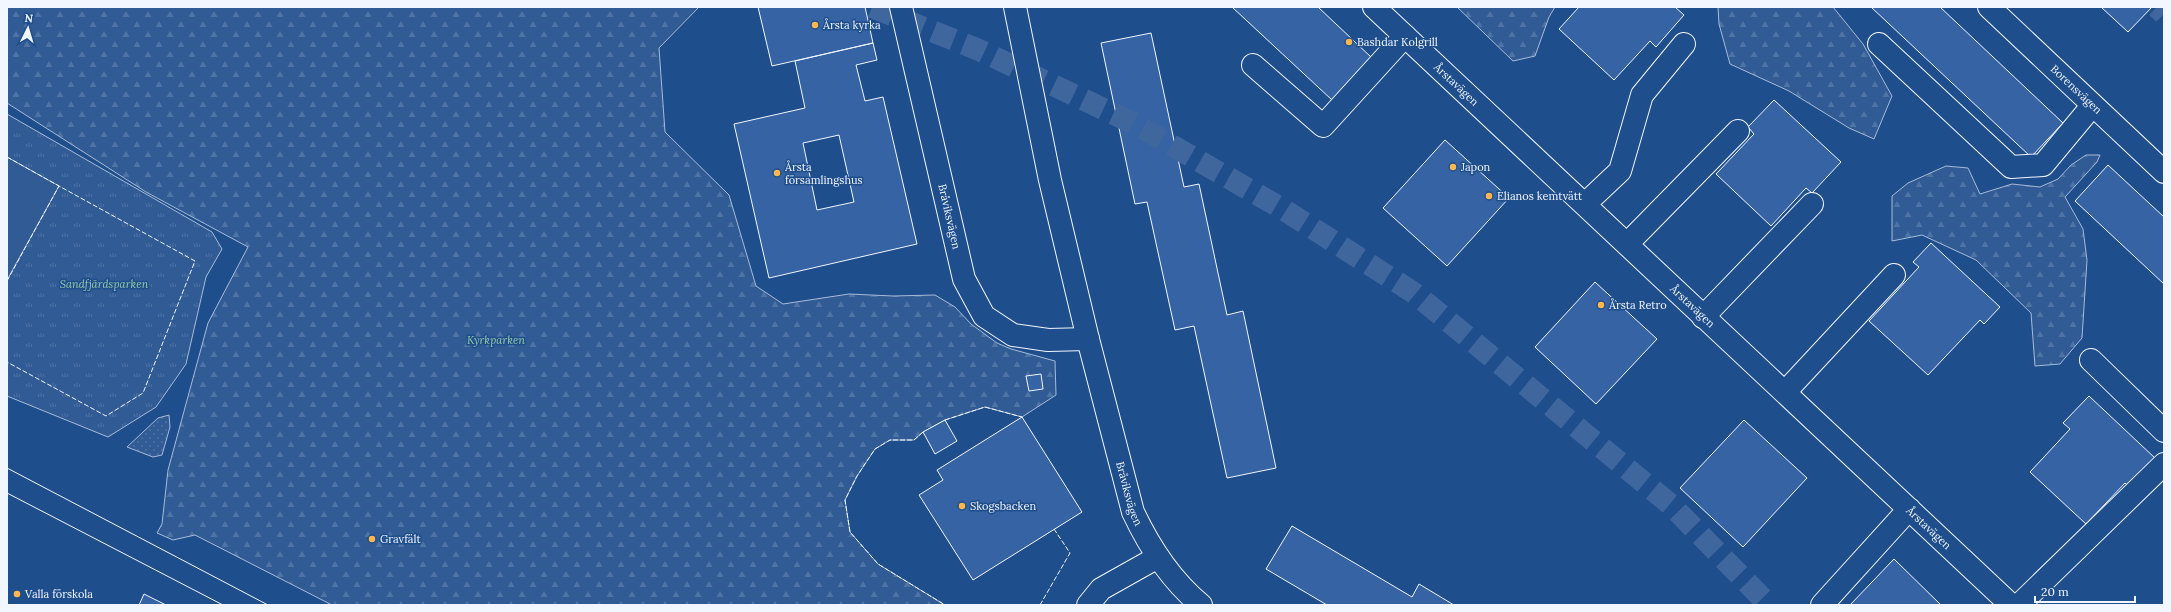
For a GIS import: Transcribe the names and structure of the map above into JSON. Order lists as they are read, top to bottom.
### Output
{
  "streets": {
    "street": ["Årstavägen", "Borensvägen", "Bråviksvägen"]
  },
  "parks": ["Sandfjärdsparken", "Kyrkparken"],
  "places": [
    "Årsta kyrka",
    "Bashdar Kolgrill",
    "Japon",
    "Årsta församlingshus",
    "Elianos kemtvätt",
    "Årsta Retro",
    "Skogsbacken",
    "Gravfält",
    "Valla förskola"
  ],
  "scale_bar": "20 m",
  "north": "top"
}
